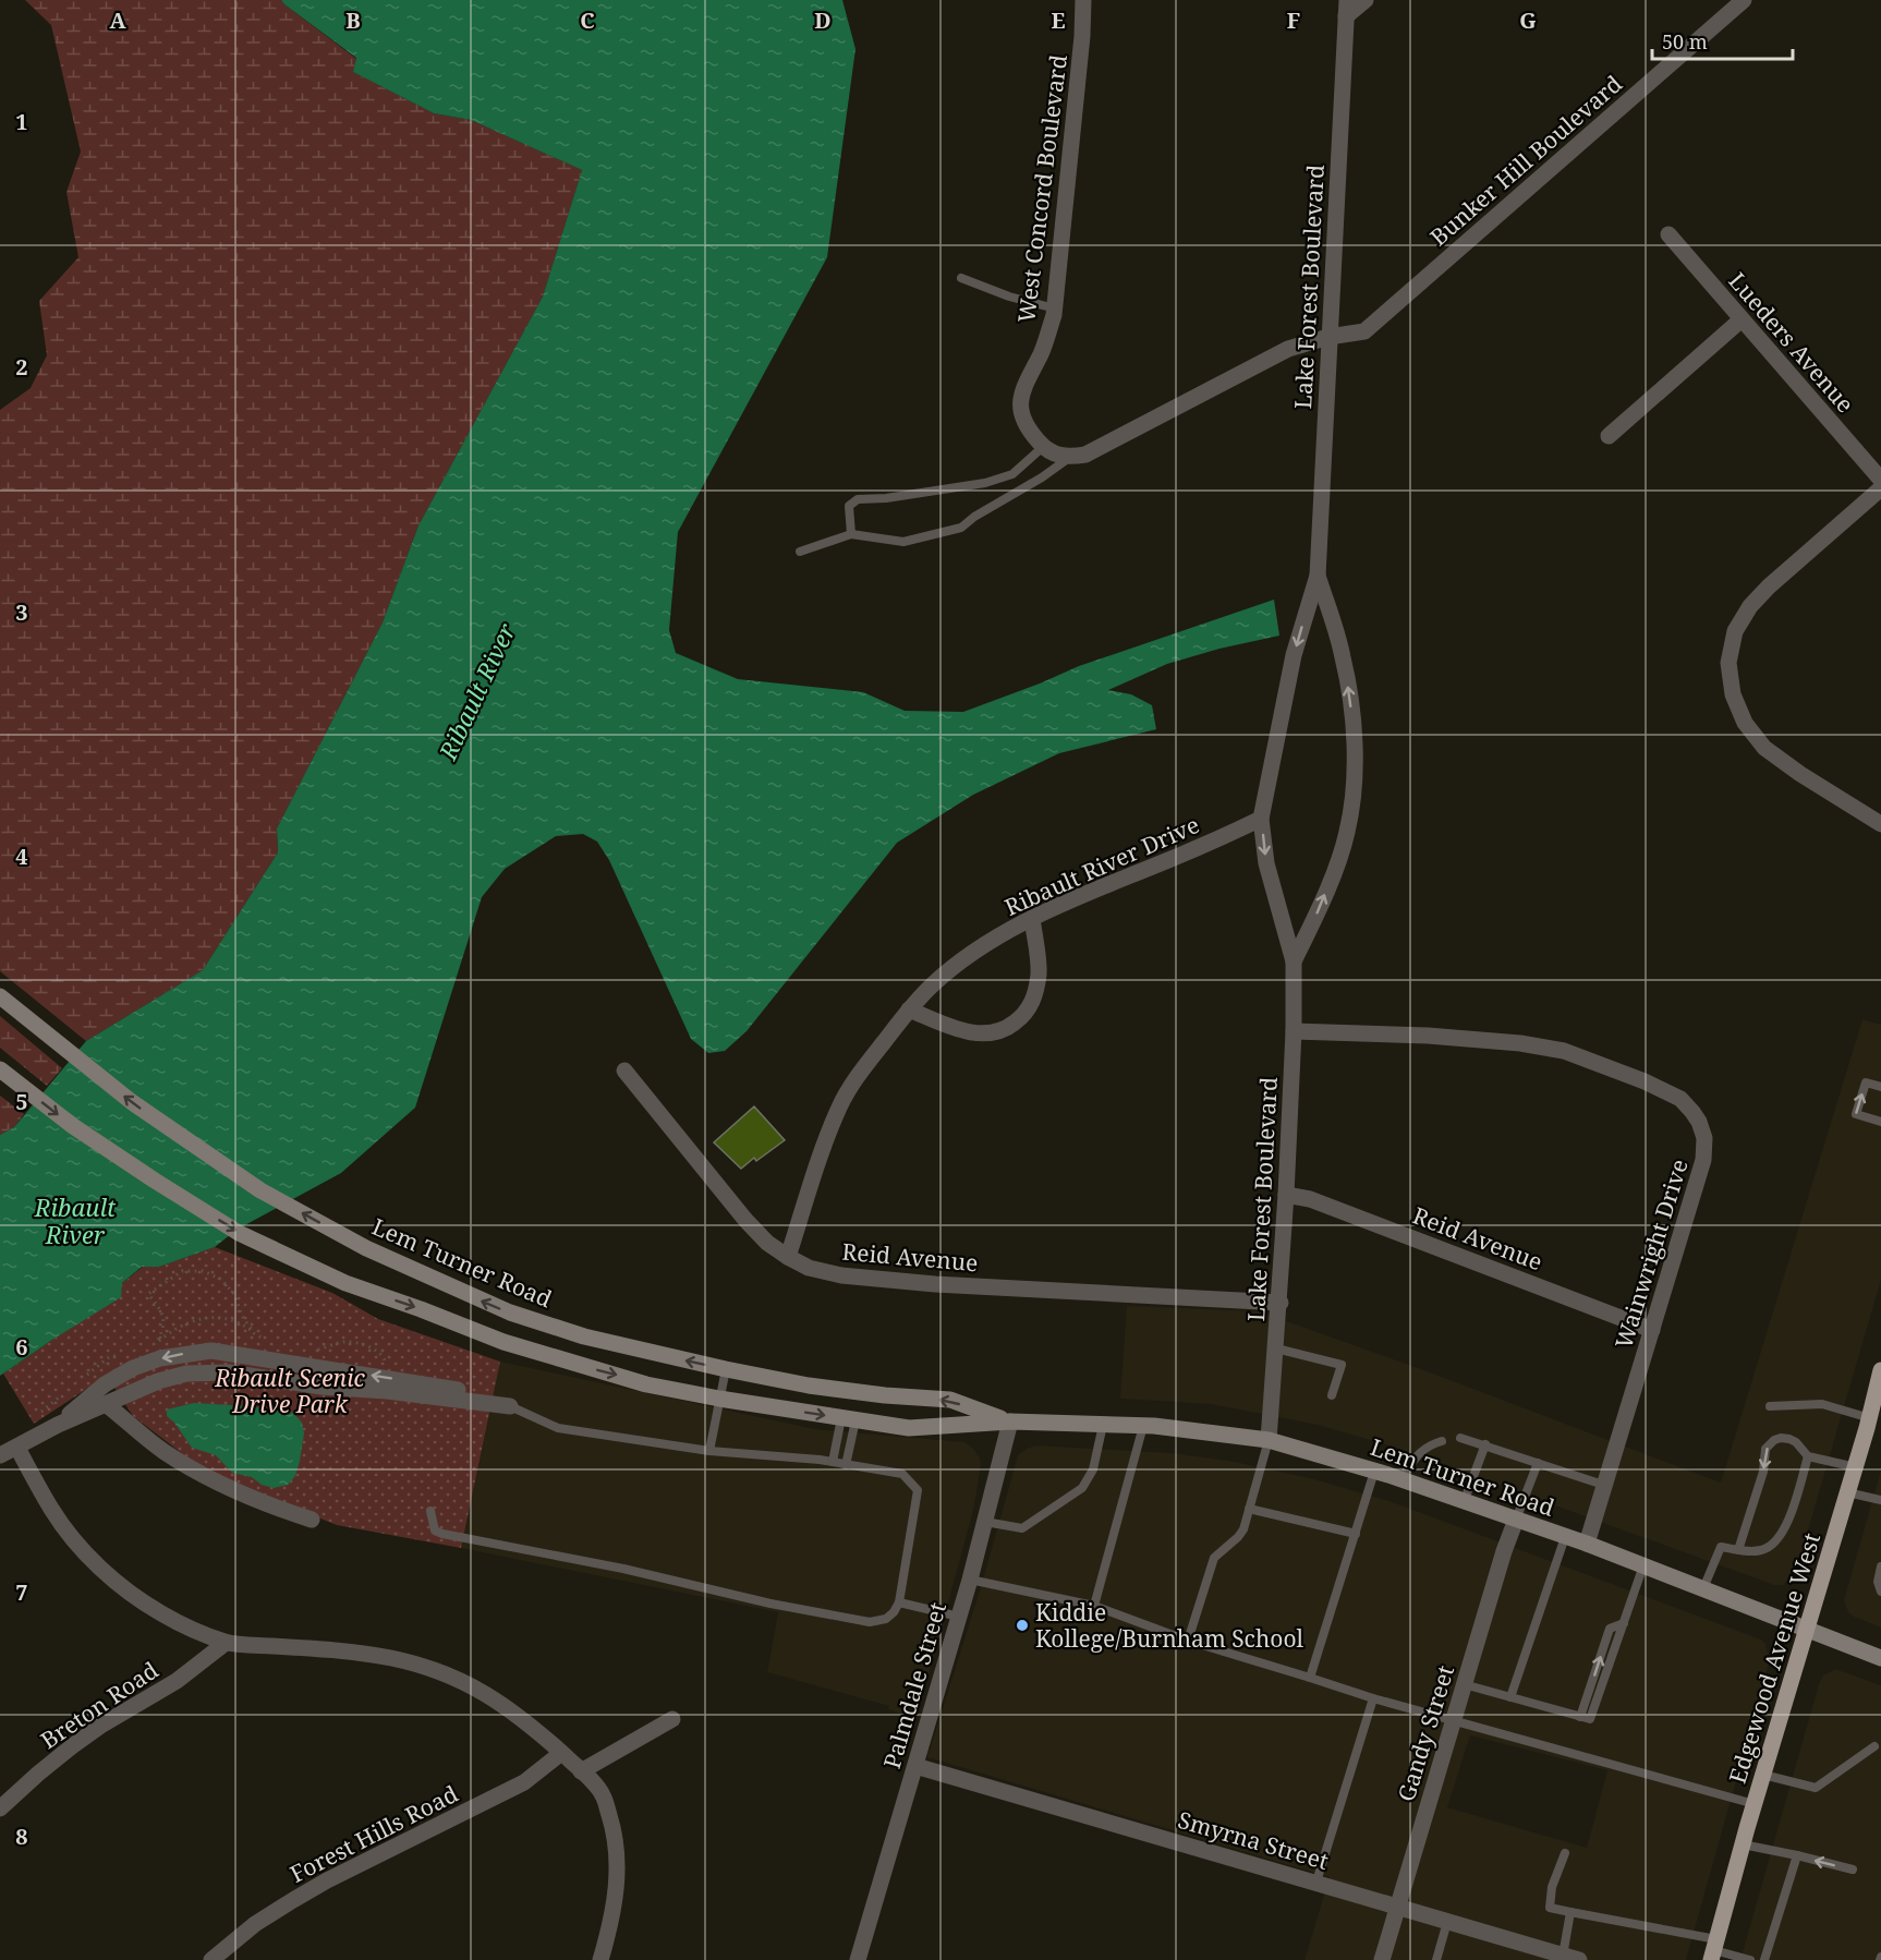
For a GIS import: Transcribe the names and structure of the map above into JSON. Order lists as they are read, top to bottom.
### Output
{
  "streets": {
    "main road": ["Lem Turner Road", "Edgewood Avenue West"],
    "street": [
      "Bunker Hill Boulevard",
      "West Concord Boulevard",
      "Lake Forest Boulevard",
      "Lueders Avenue",
      "Ribault River Drive",
      "Reid Avenue",
      "Wainwright Drive",
      "Palmdale Street",
      "Breton Road",
      "Gandy Street",
      "Forest Hills Road",
      "Smyrna Street"
    ]
  },
  "crossings": [
    ["Bunker Hill Boulevard", "Lake Forest Boulevard"],
    ["Lake Forest Boulevard", "Ribault River Drive"],
    ["Lake Forest Boulevard", "Reid Avenue"],
    ["Lake Forest Boulevard", "Wainwright Drive"],
    ["Lake Forest Boulevard", "Lem Turner Road"],
    ["Ribault River Drive", "Reid Avenue"],
    ["Reid Avenue", "Wainwright Drive"],
    ["Wainwright Drive", "Lem Turner Road"],
    ["Lem Turner Road", "Edgewood Avenue West"],
    ["Lem Turner Road", "Palmdale Street"],
    ["Lem Turner Road", "Gandy Street"],
    ["Palmdale Street", "Smyrna Street"],
    ["Gandy Street", "Smyrna Street"]
  ],
  "water": ["Ribault River"],
  "parks": ["Ribault Scenic Drive Park"],
  "places": ["Kiddie Kollege/Burnham School"],
  "scale_bar": "50 m",
  "grid": {
    "columns": [
      "A",
      "B",
      "C",
      "D",
      "E",
      "F",
      "G"
    ],
    "rows": [
      "1",
      "2",
      "3",
      "4",
      "5",
      "6",
      "7",
      "8"
    ]
  }
}
